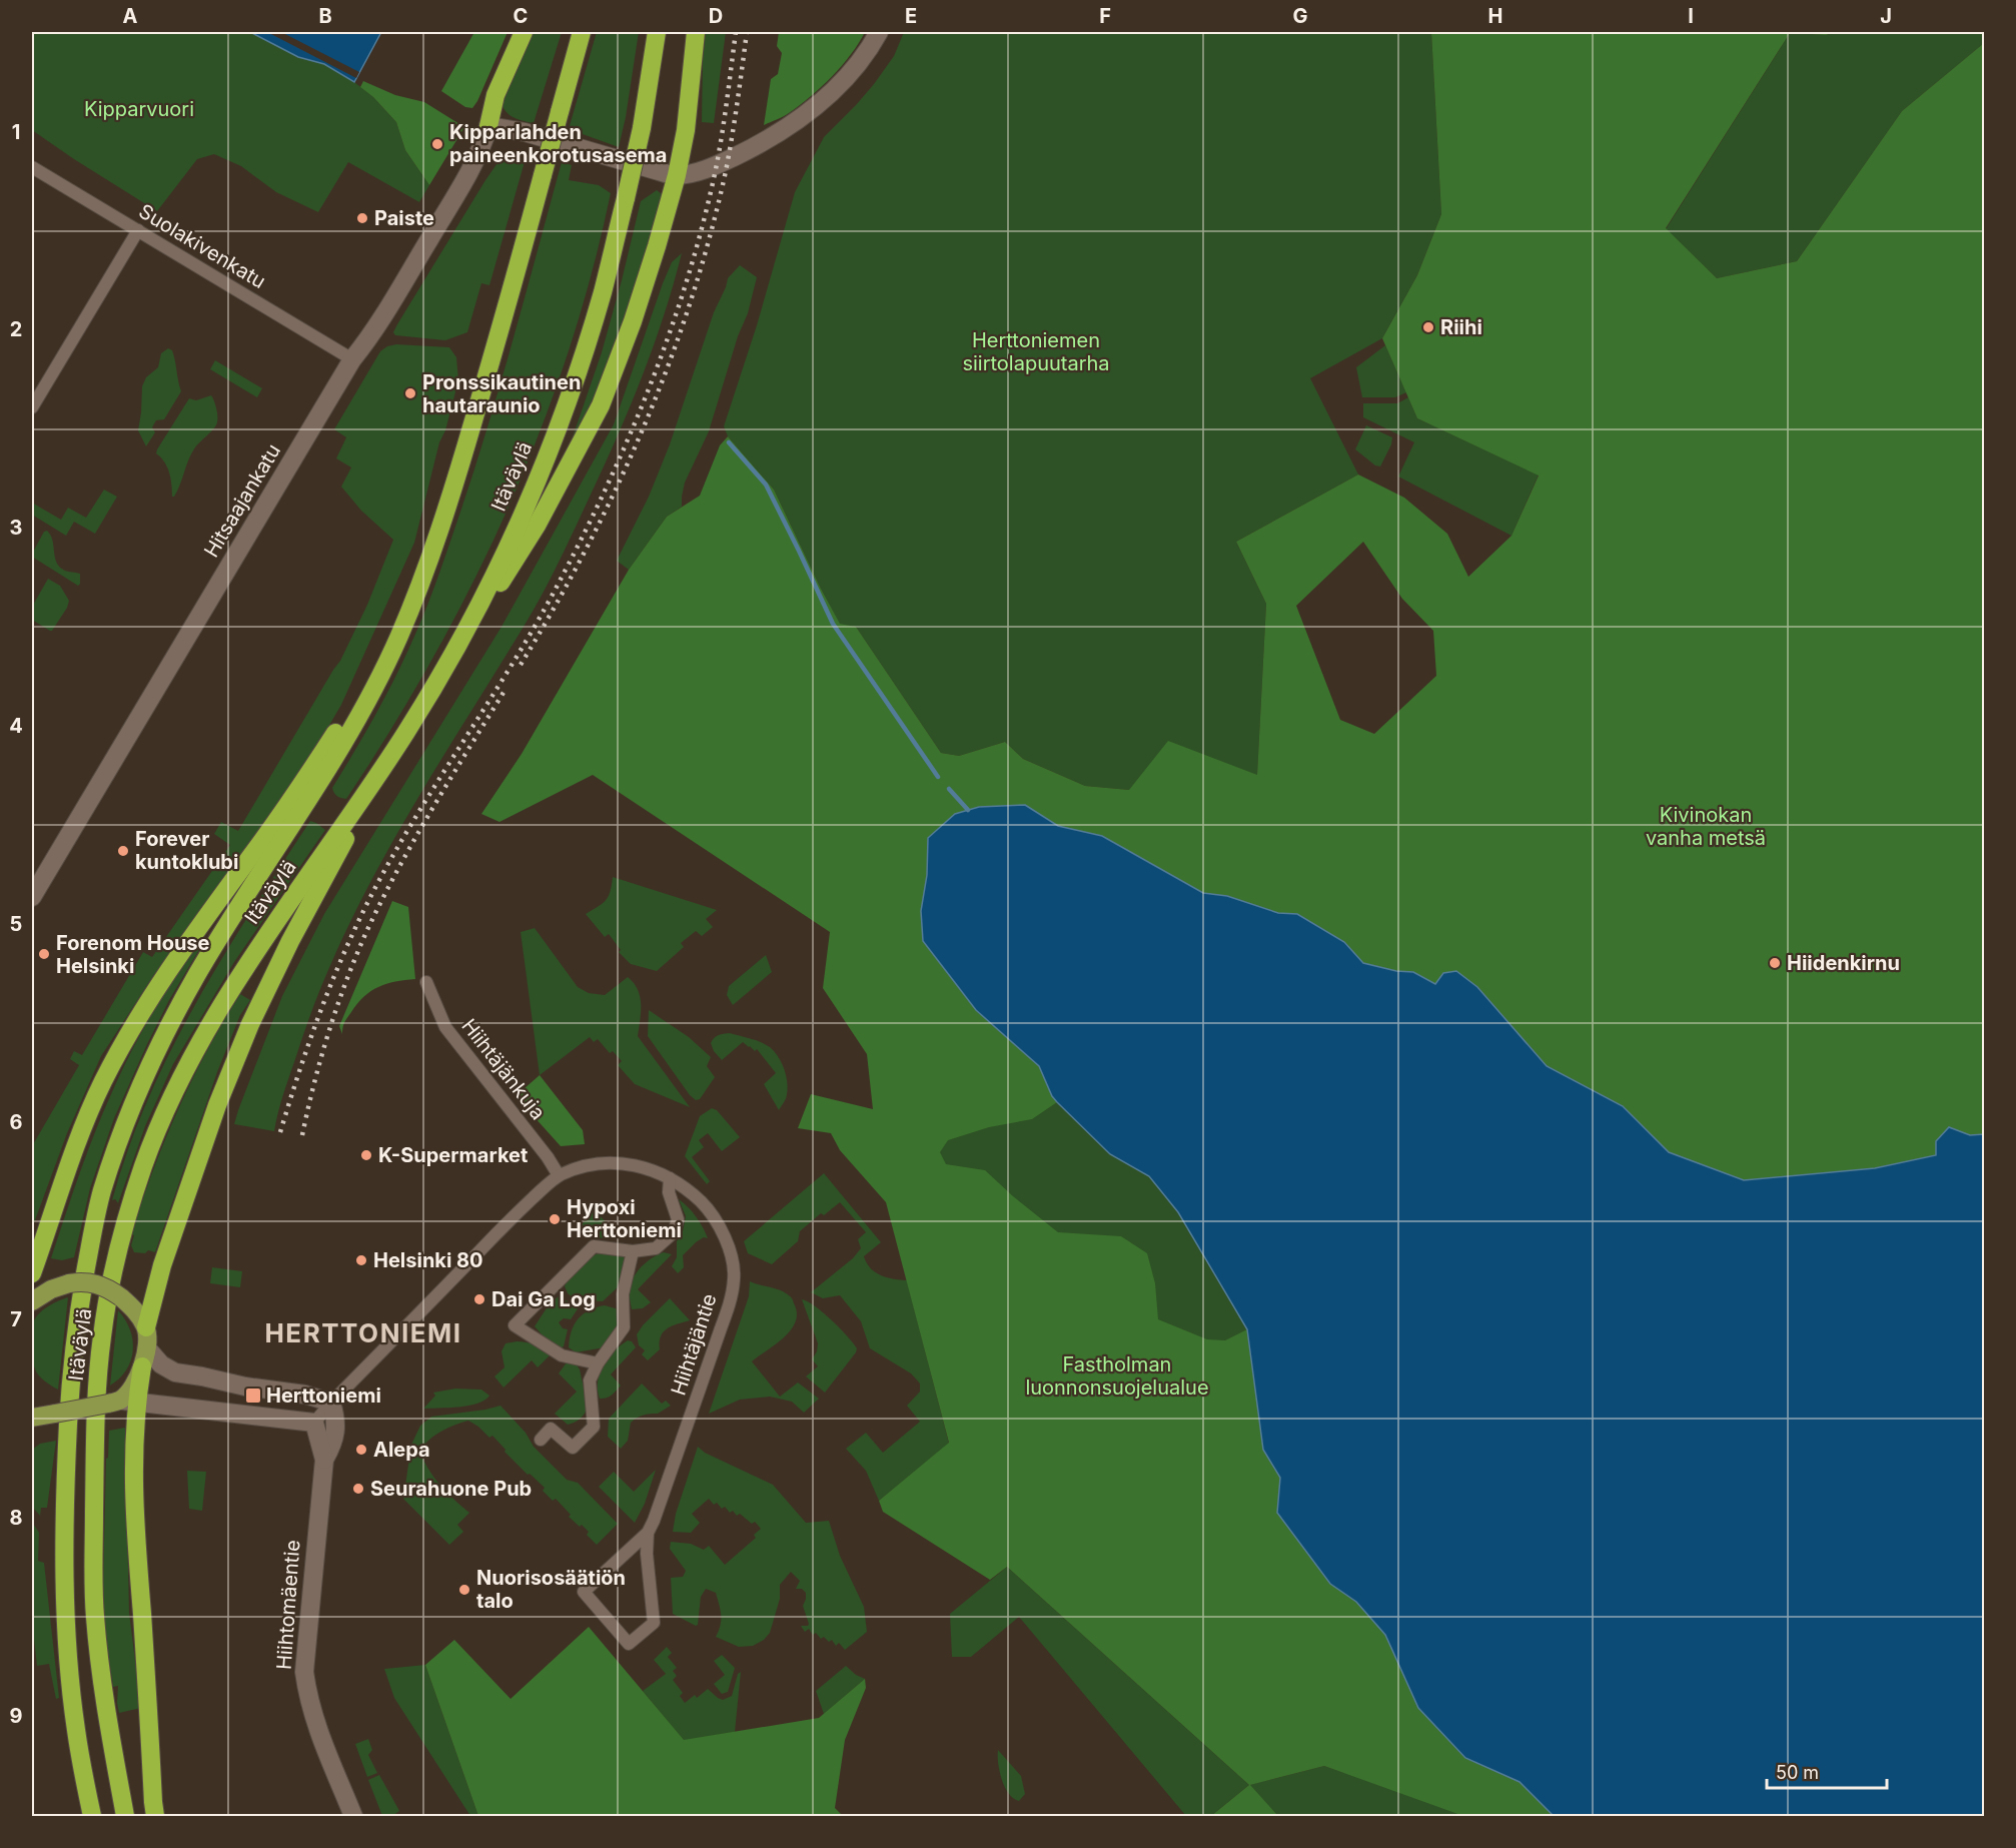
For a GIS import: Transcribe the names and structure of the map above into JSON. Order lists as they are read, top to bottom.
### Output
{
  "streets": {
    "highway": ["Itäväylä"],
    "street": [
      "Suolakivenkatu",
      "Hitsaajankatu",
      "Hiihtäjänkuja",
      "Hiihtäjäntie",
      "Hiihtomäentie"
    ]
  },
  "crossings": [
    ["Suolakivenkatu", "Hitsaajankatu"],
    ["Hiihtäjänkuja", "Hiihtäjäntie"],
    ["Hiihtäjäntie", "Hiihtomäentie"]
  ],
  "districts": ["HERTTONIEMI"],
  "parks": [
    "Kipparvuori",
    "Herttoniemen siirtolapuutarha",
    "Kivinokan vanha metsä",
    "Fastholman luonnonsuojelualue"
  ],
  "places": {
    "other": [
      "Kipparlahden paineenkorotusasema",
      "Paiste",
      "Riihi",
      "Pronssikautinen hautaraunio",
      "Forever kuntoklubi",
      "Forenom House Helsinki",
      "Hiidenkirnu",
      "K-Supermarket",
      "Hypoxi Herttoniemi",
      "Helsinki 80",
      "Dai Ga Log",
      "Alepa",
      "Seurahuone Pub",
      "Nuorisosäätiön talo"
    ],
    "transit": ["Herttoniemi"]
  },
  "scale_bar": "50 m",
  "grid": {
    "columns": [
      "A",
      "B",
      "C",
      "D",
      "E",
      "F",
      "G",
      "H",
      "I",
      "J"
    ],
    "rows": [
      "1",
      "2",
      "3",
      "4",
      "5",
      "6",
      "7",
      "8",
      "9"
    ]
  }
}
